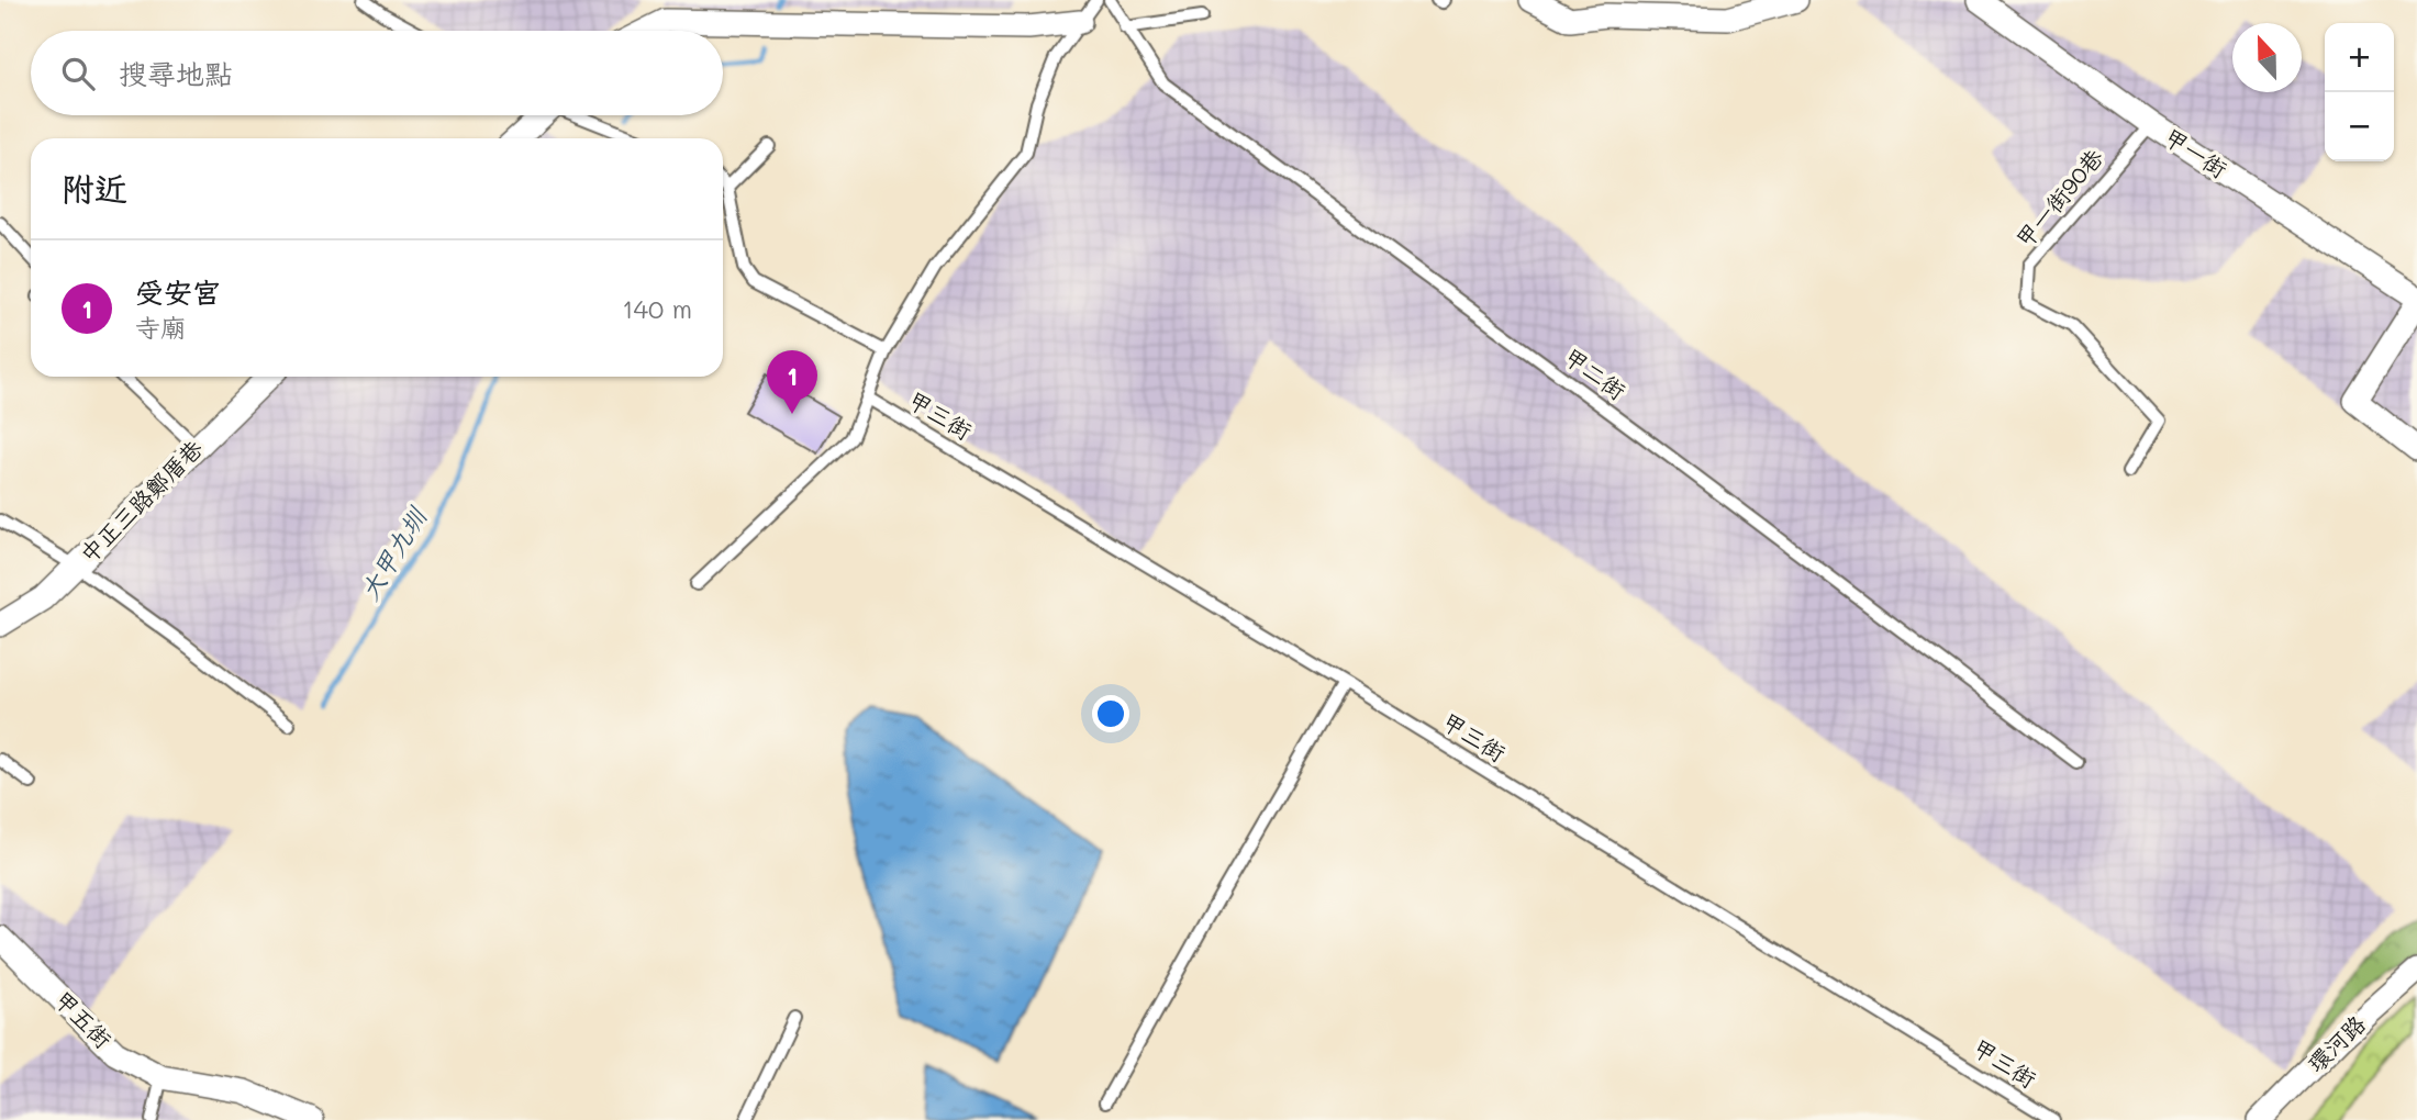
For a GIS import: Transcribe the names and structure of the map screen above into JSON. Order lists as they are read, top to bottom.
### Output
{
  "streets": {
    "street": [
      "甲一街",
      "中正三路鄭厝巷",
      "甲五街",
      "環河路"
    ],
    "lane": ["甲一街90巷", "甲二街", "甲三街"]
  },
  "crossings": [
    ["甲一街", "甲一街90巷"]
  ],
  "water": ["大甲九圳"],
  "north": "top",
  "page": {
    "map_buttons": ["+", "−"],
    "search": "搜尋地點",
    "heading": "附近",
    "list": [
      {
        "mark": "1",
        "name": "受安宮",
        "note": "寺廟",
        "value": "140 m"
      }
    ],
    "pins": "1"
  }
}
